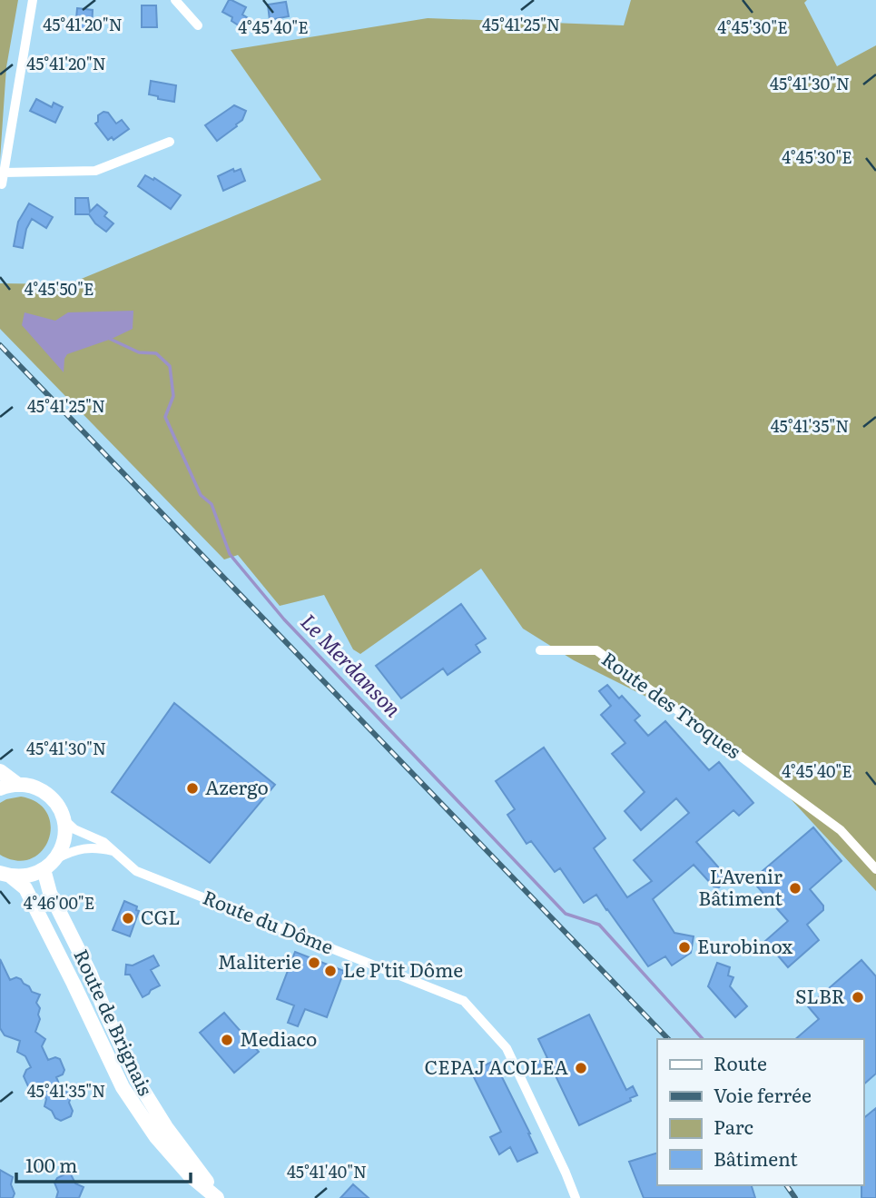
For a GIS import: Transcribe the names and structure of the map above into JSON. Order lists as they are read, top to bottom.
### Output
{
  "streets": {
    "main road": ["Route de Brignais"],
    "street": ["Route des Troques", "Route du Dôme"]
  },
  "water": ["Le Merdanson"],
  "places": [
    "Azergo",
    "L'Avenir Bâtiment",
    "CGL",
    "Eurobinox",
    "Maliterie",
    "Le P'tit Dôme",
    "SLBR",
    "Mediaco",
    "CEPAJ ACOLEA"
  ],
  "legend": [
    "Route",
    "Voie ferrée",
    "Parc",
    "Bâtiment"
  ],
  "scale_bar": "100 m",
  "coordinates": [
    "45°41'20\"N",
    "45°41'25\"N",
    "4°45'40\"E",
    "4°45'30\"E",
    "45°41'30\"N",
    "4°45'50\"E",
    "45°41'35\"N",
    "4°46'00\"E",
    "45°41'40\"N"
  ]
}
